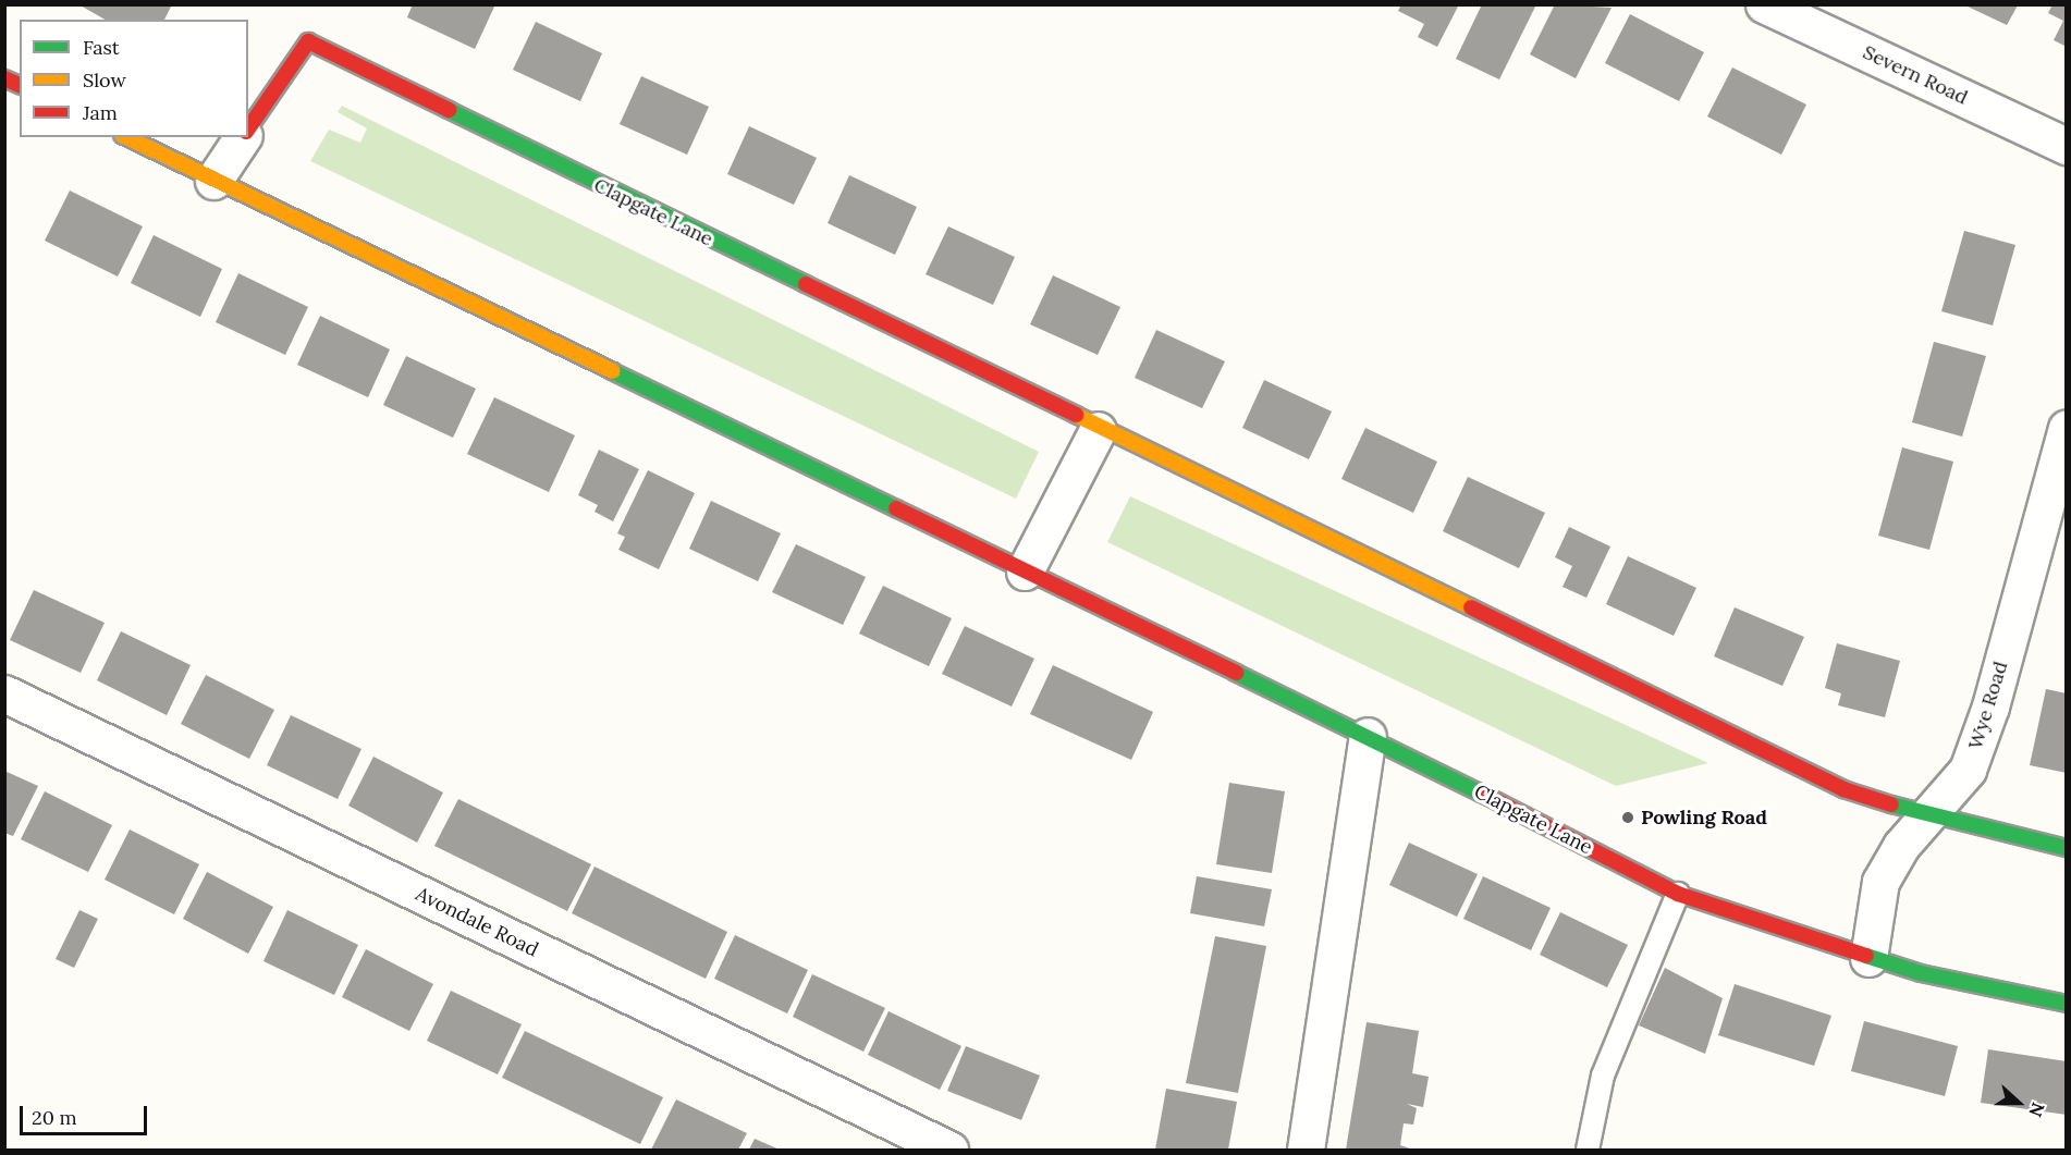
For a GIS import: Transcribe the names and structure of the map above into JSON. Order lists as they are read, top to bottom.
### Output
{
  "streets": {
    "street": [
      "Severn Road",
      "Clapgate Lane",
      "Wye Road",
      "Avondale Road"
    ]
  },
  "crossings": [
    ["Clapgate Lane", "Wye Road"]
  ],
  "places": ["Powling Road"],
  "legend": ["Fast", "Slow", "Jam"],
  "scale_bar": "20 m",
  "north": "right"
}
